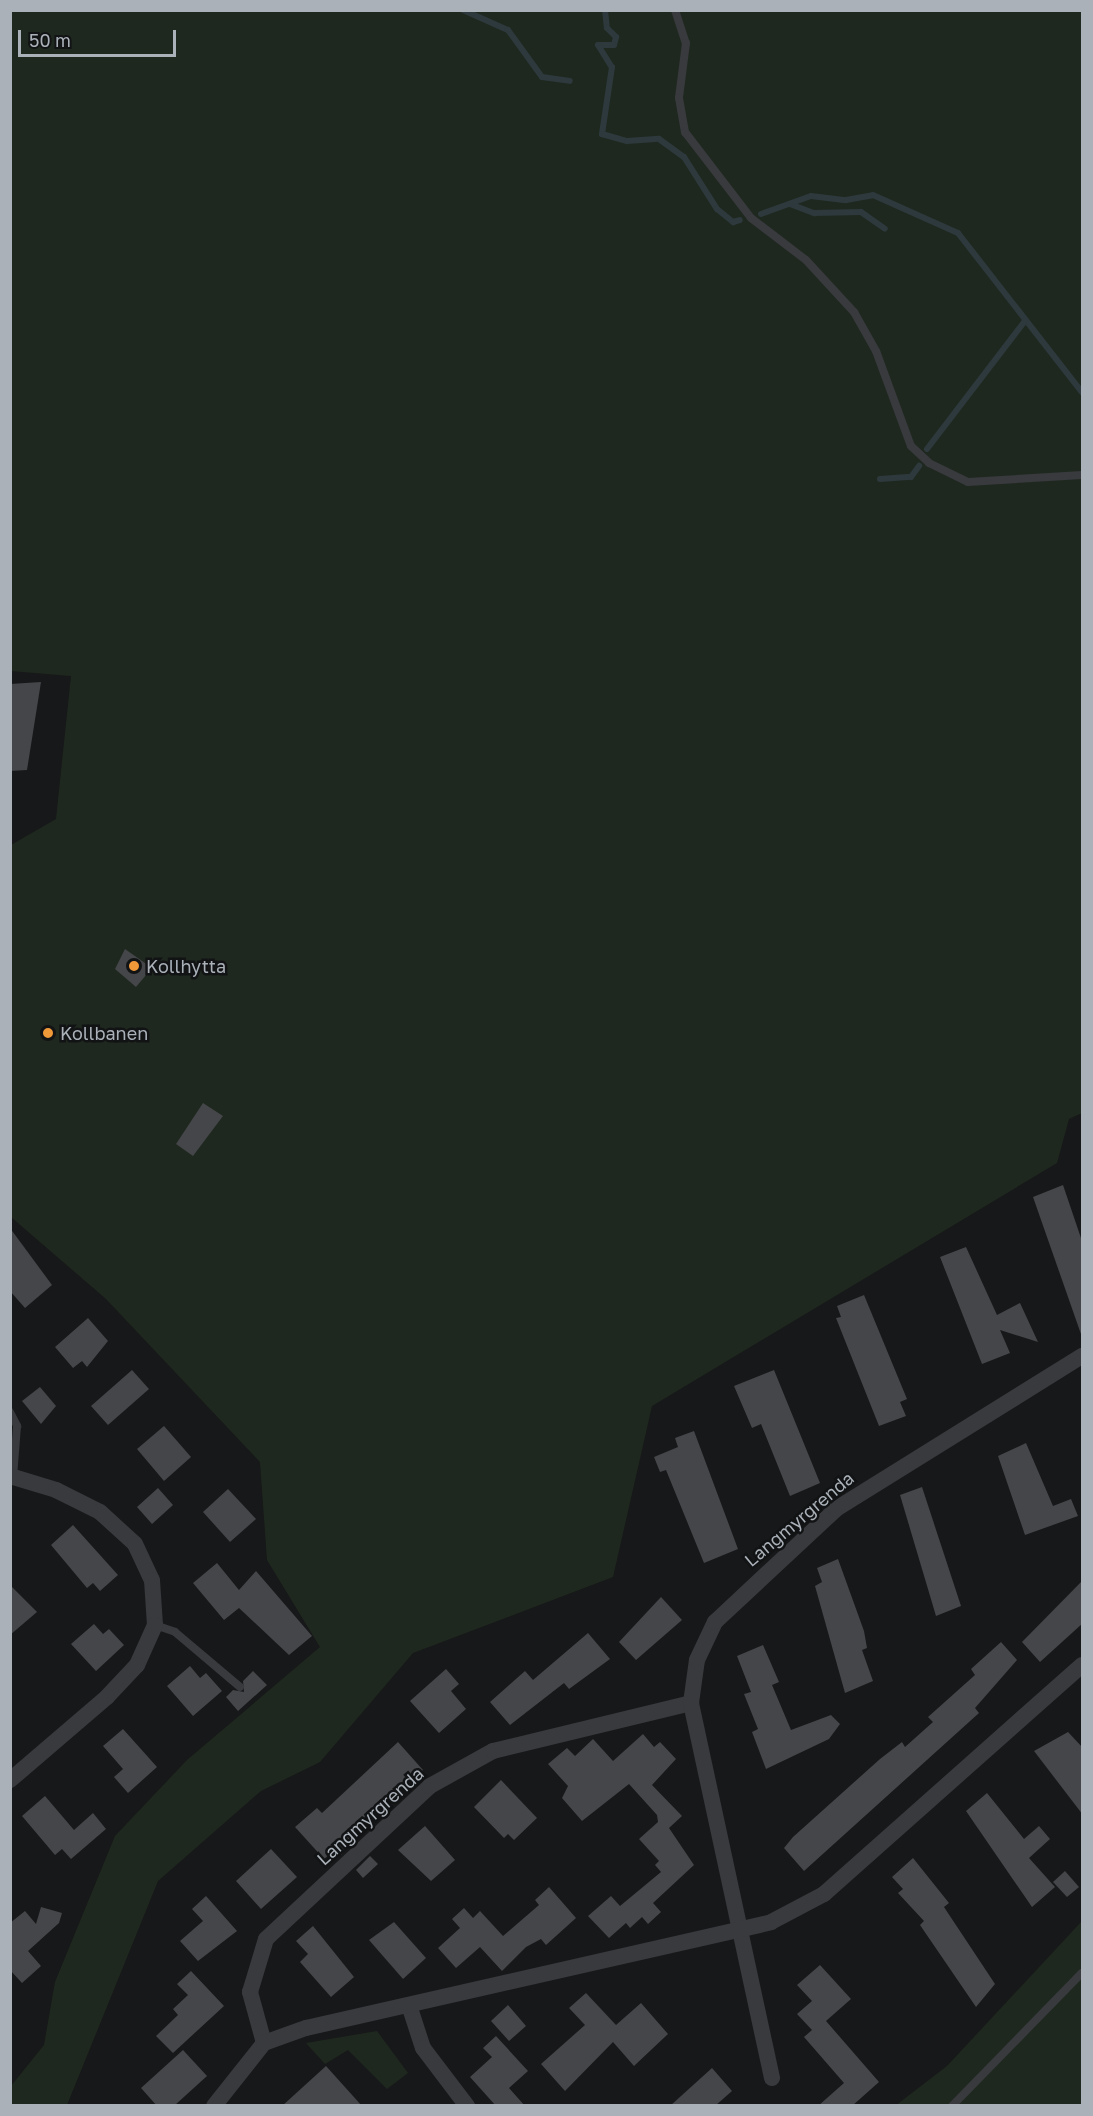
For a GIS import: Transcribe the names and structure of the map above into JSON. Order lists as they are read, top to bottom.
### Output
{
  "streets": {
    "street": ["Langmyrgrenda"]
  },
  "places": ["Kollhytta", "Kollbanen"],
  "scale_bar": "50 m"
}
